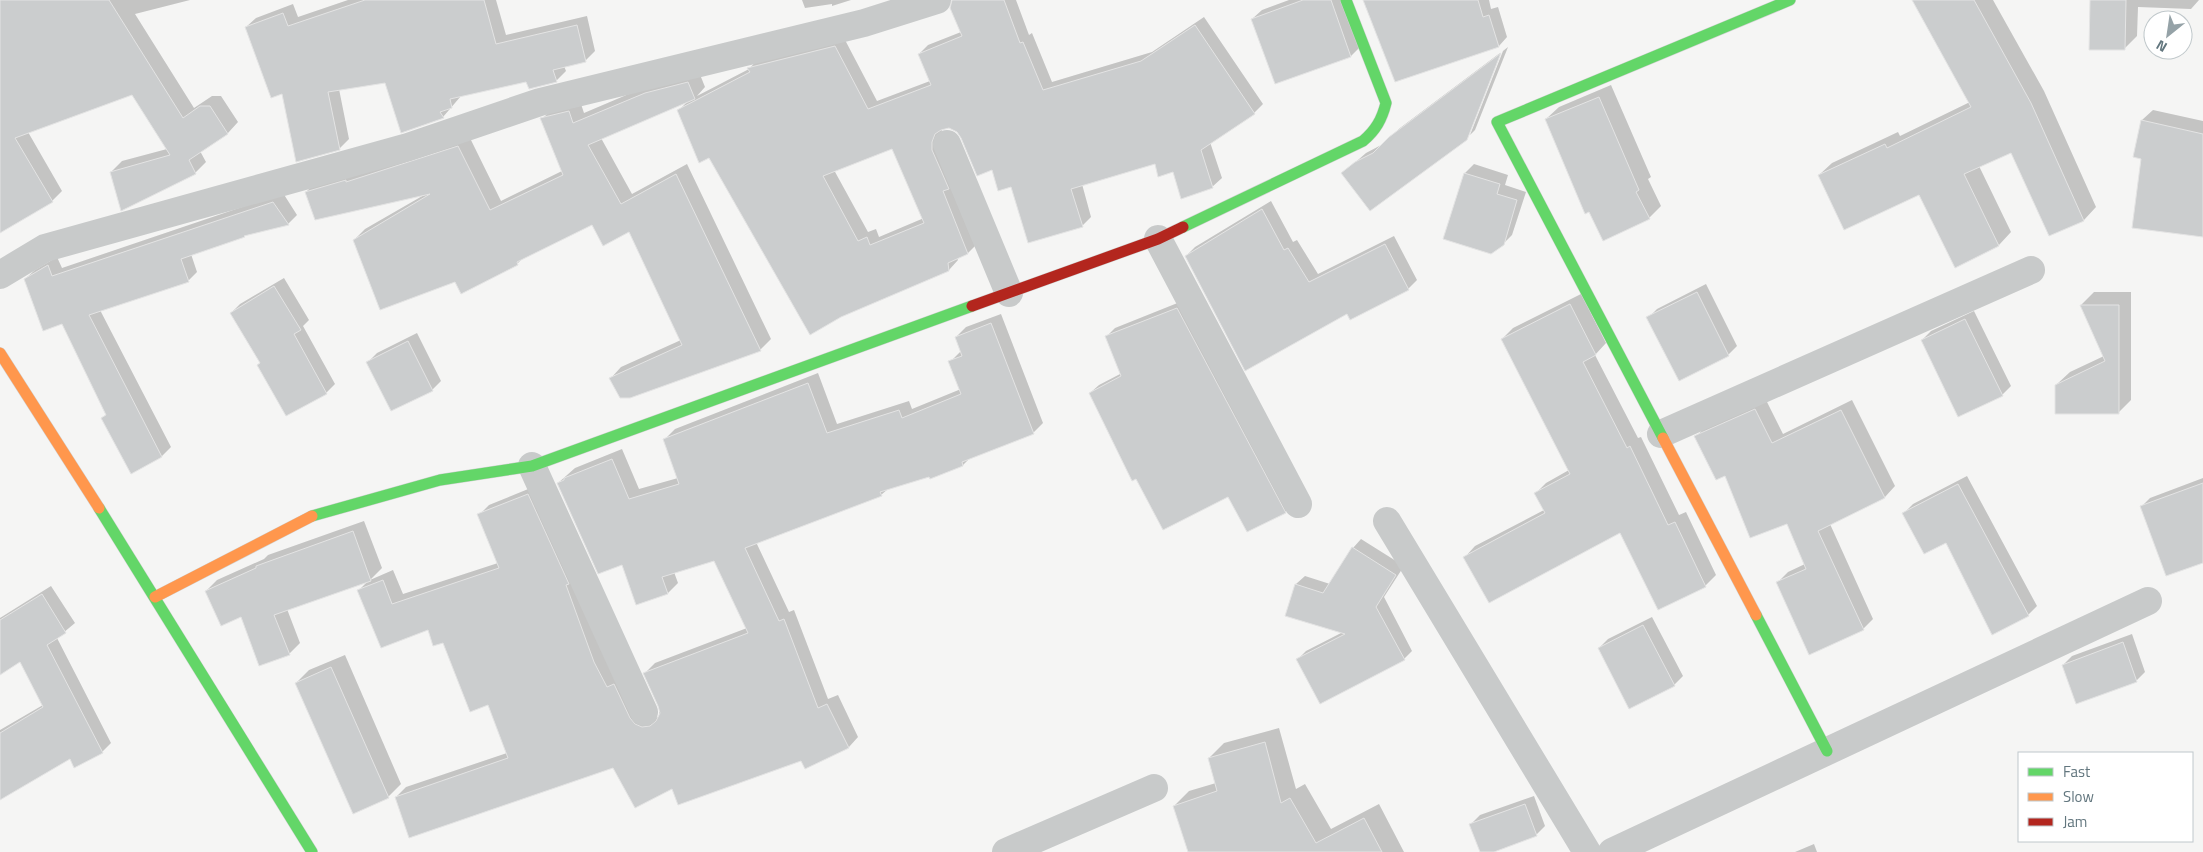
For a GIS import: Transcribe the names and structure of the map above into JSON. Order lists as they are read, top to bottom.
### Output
{
  "legend": ["Fast", "Slow", "Jam"],
  "north": "bottom left"
}
